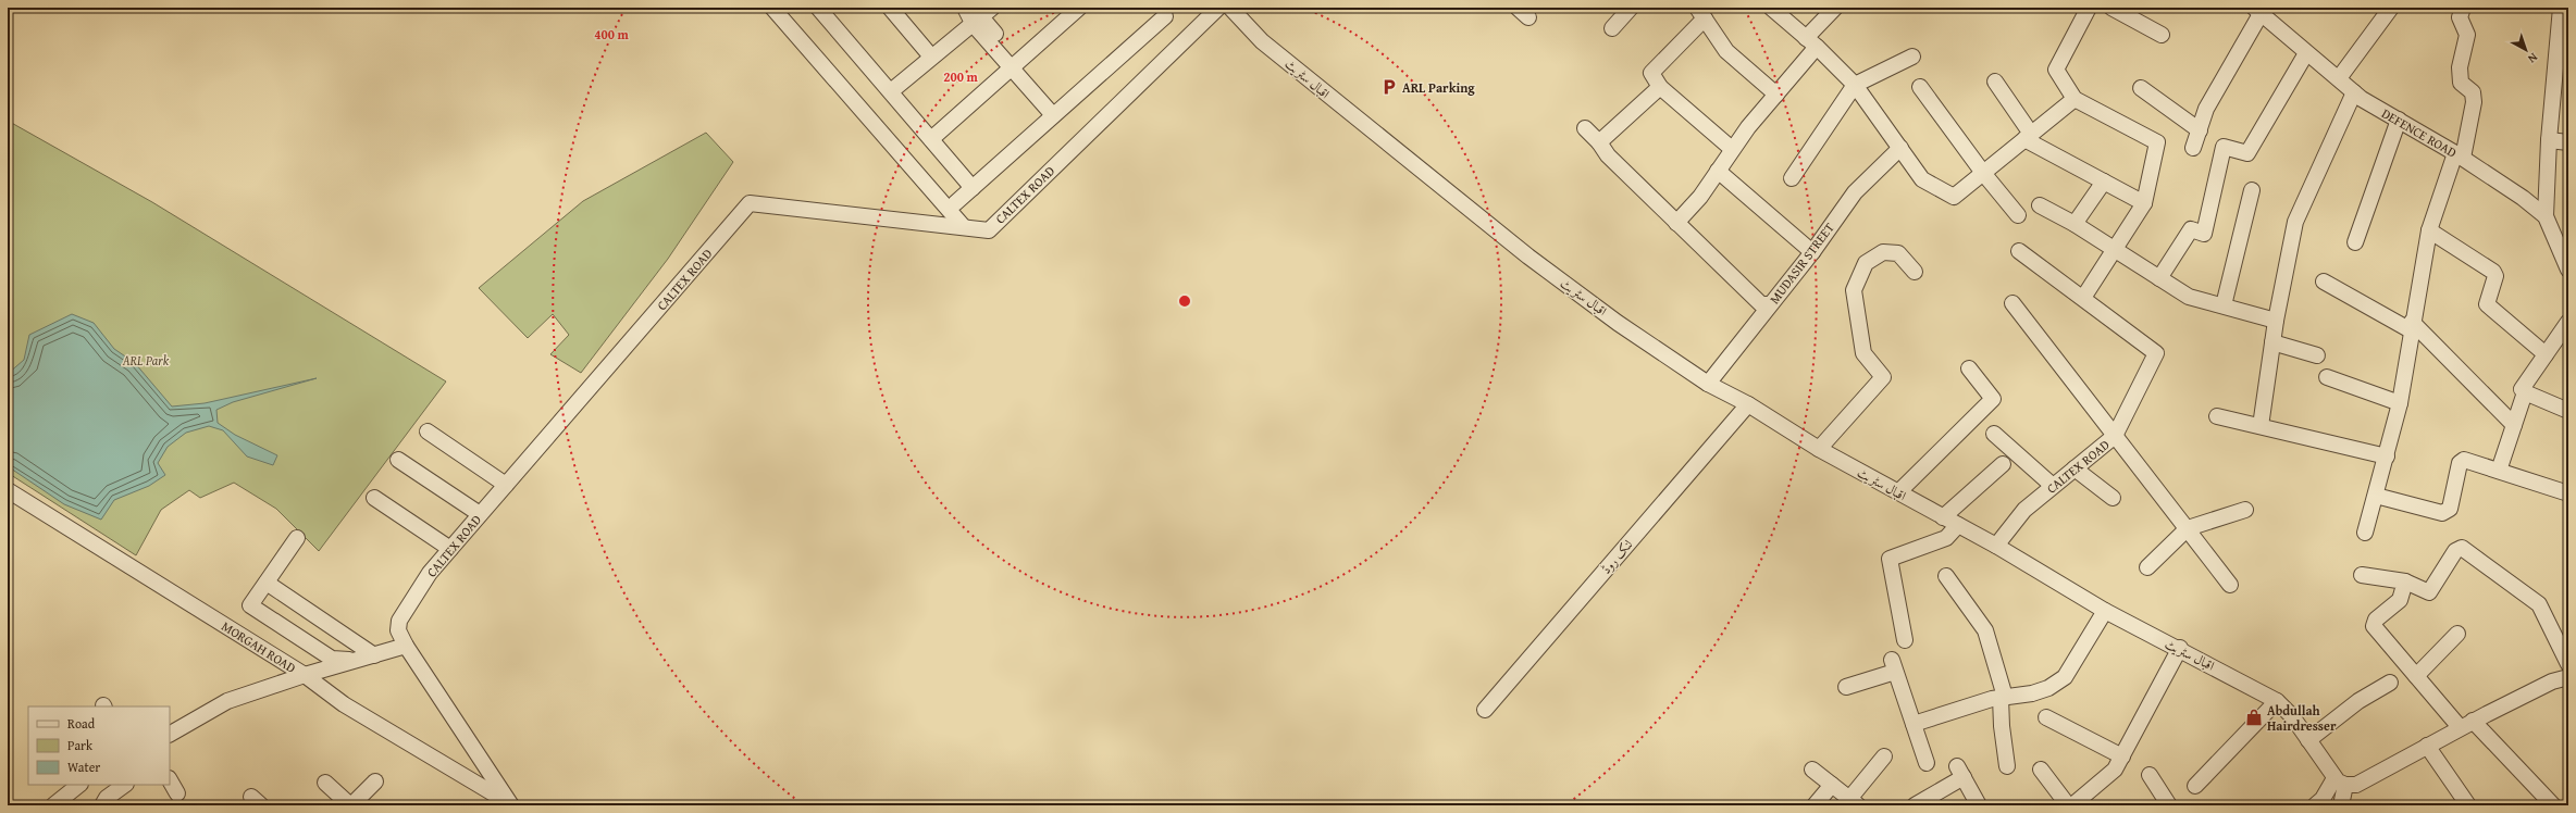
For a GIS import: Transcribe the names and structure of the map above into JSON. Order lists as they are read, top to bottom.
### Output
{
  "streets": {
    "street": [
      "اقبال سٹریٹ",
      "DEFENCE ROAD",
      "CALTEX ROAD",
      "MUDASIR STREET",
      "لنک روڈ",
      "MORGAH ROAD"
    ]
  },
  "crossings": [
    ["اقبال سٹریٹ", "CALTEX ROAD"],
    ["اقبال سٹریٹ", "MUDASIR STREET"],
    ["اقبال سٹریٹ", "لنک روڈ"],
    ["CALTEX ROAD", "MORGAH ROAD"]
  ],
  "parks": ["ARL Park"],
  "places": {
    "parking": ["ARL Parking"],
    "shop": ["Abdullah Hairdresser"]
  },
  "legend": ["Road", "Park", "Water"],
  "north": "bottom right",
  "rings": ["400 m", "200 m"]
}
